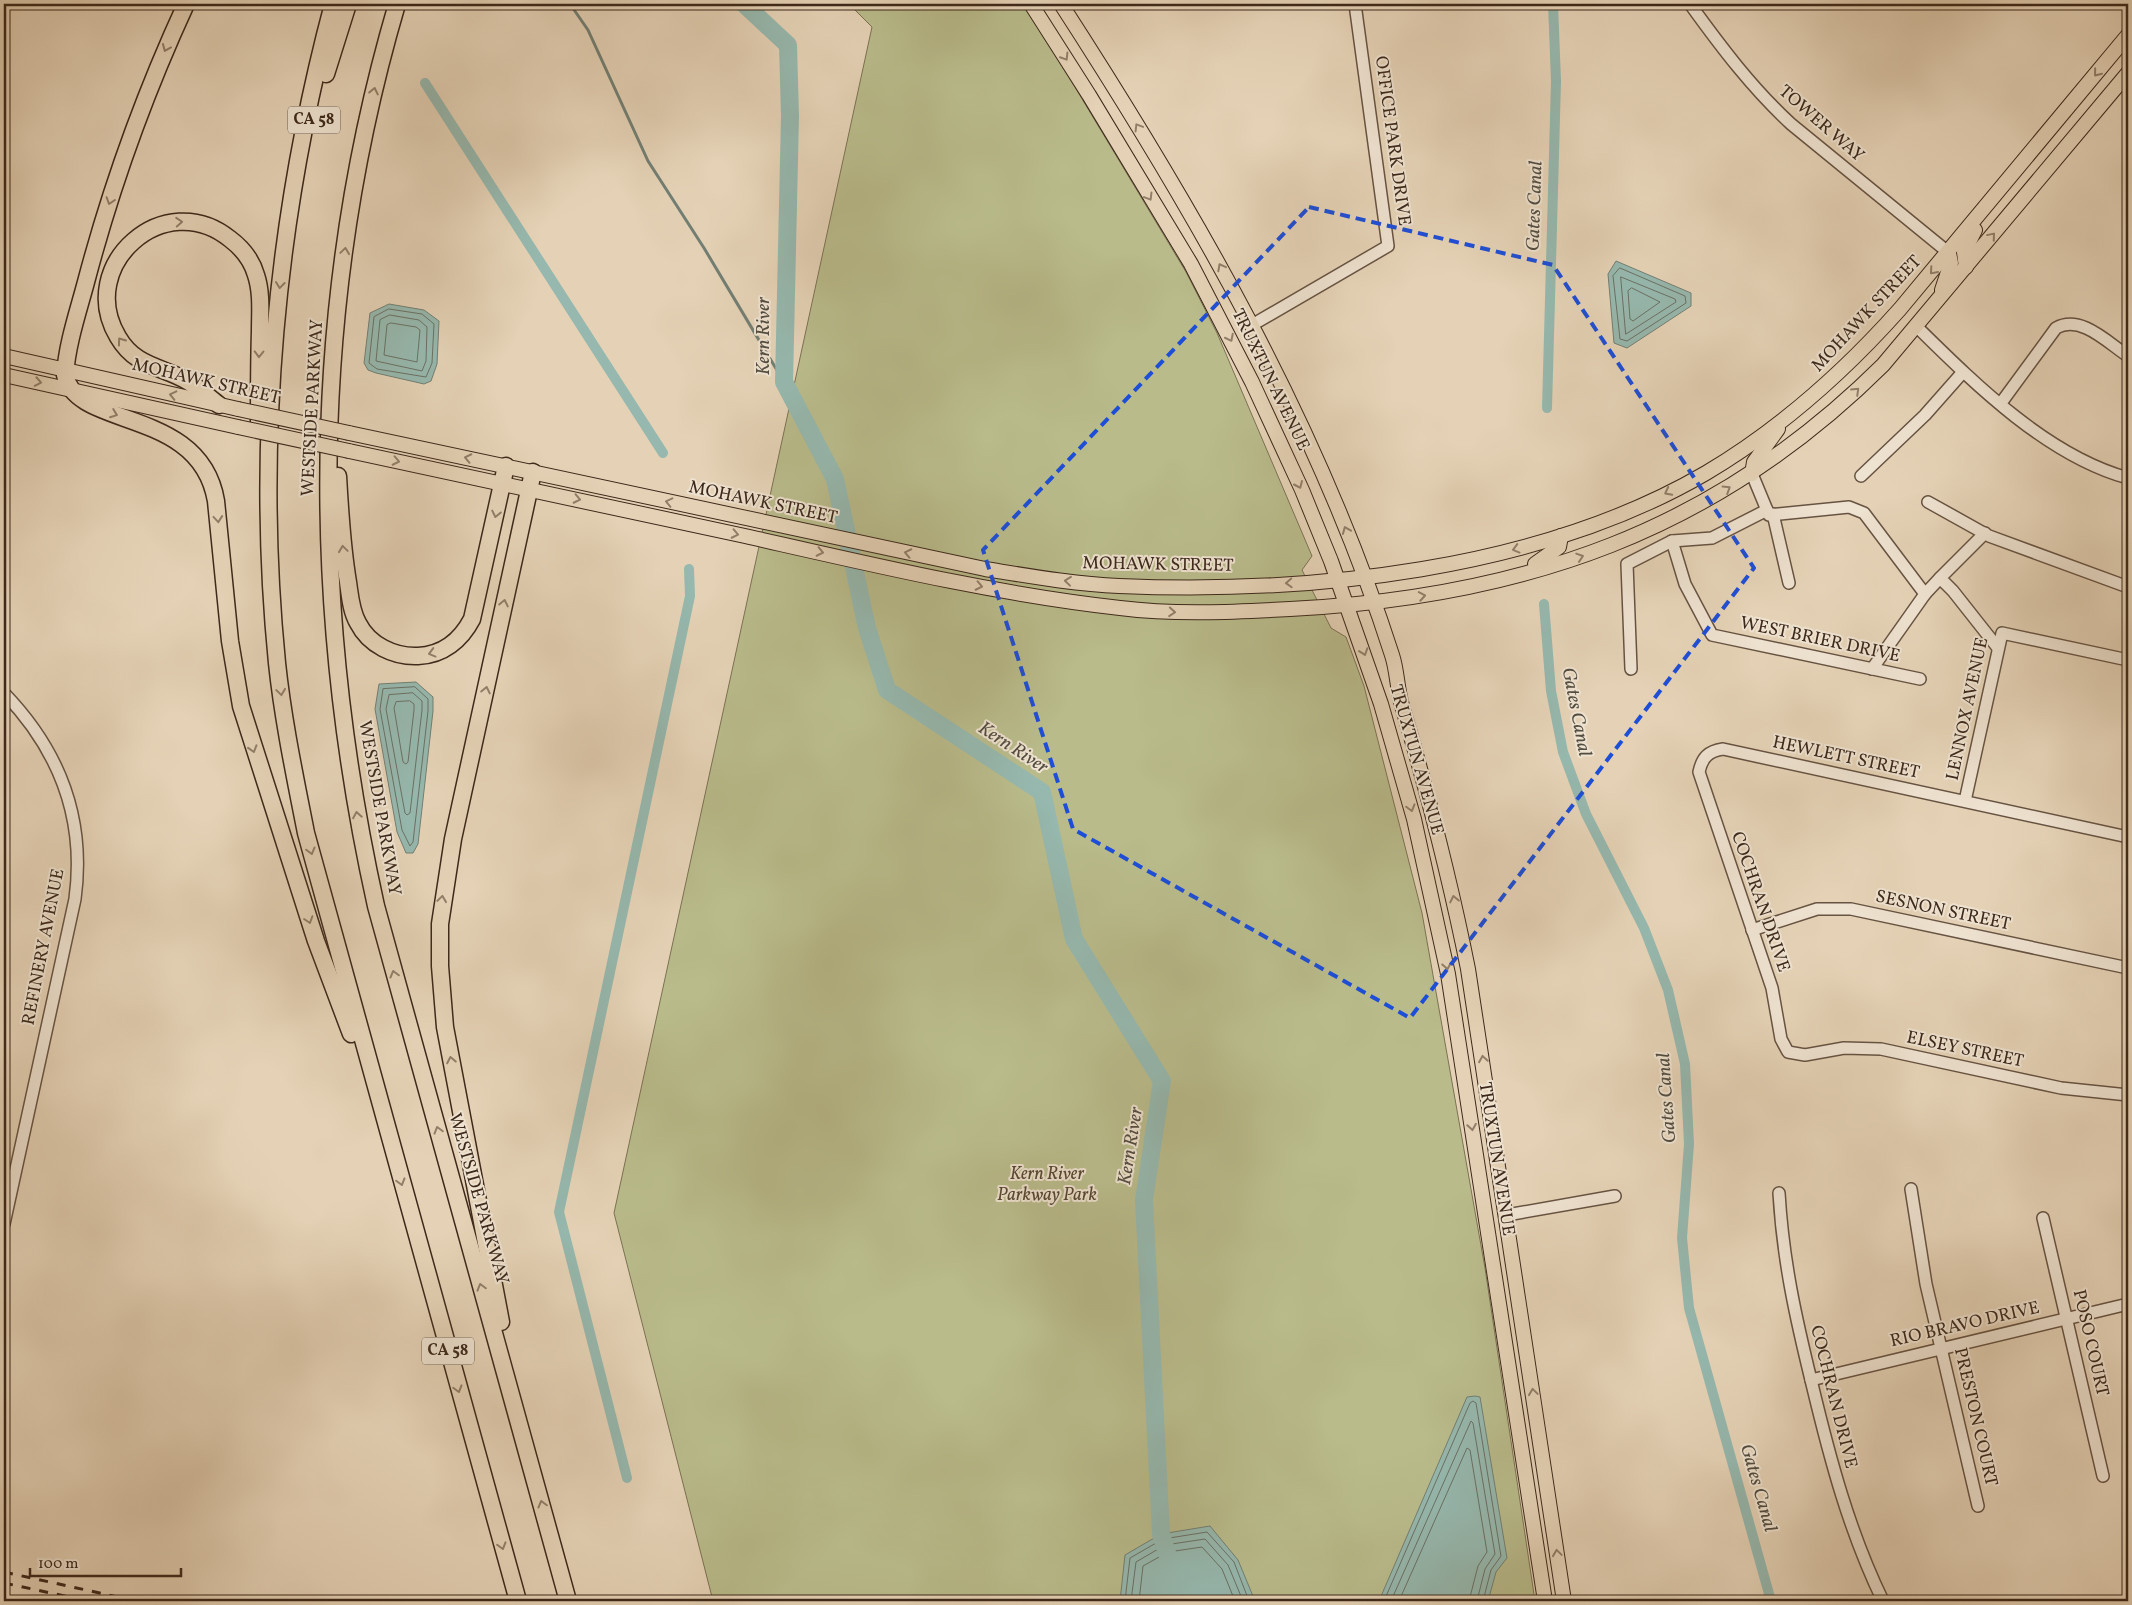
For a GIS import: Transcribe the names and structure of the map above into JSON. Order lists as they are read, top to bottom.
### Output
{
  "streets": {
    "highway": ["CA 58", "WESTSIDE PARKWAY"],
    "main road": ["MOHAWK STREET", "TRUXTUN AVENUE"],
    "street": [
      "TOWER WAY",
      "OFFICE PARK DRIVE",
      "WEST BRIER DRIVE",
      "LENNOX AVENUE",
      "HEWLETT STREET",
      "COCHRAN DRIVE",
      "SESNON STREET",
      "REFINERY AVENUE",
      "ELSEY STREET",
      "RIO BRAVO DRIVE",
      "POSO COURT",
      "PRESTON COURT"
    ]
  },
  "crossings": [
    ["TOWER WAY", "MOHAWK STREET"],
    ["OFFICE PARK DRIVE", "TRUXTUN AVENUE"],
    ["MOHAWK STREET", "TRUXTUN AVENUE"],
    ["LENNOX AVENUE", "HEWLETT STREET"],
    ["HEWLETT STREET", "COCHRAN DRIVE"],
    ["COCHRAN DRIVE", "SESNON STREET"],
    ["COCHRAN DRIVE", "ELSEY STREET"],
    ["COCHRAN DRIVE", "RIO BRAVO DRIVE"],
    ["RIO BRAVO DRIVE", "POSO COURT"],
    ["RIO BRAVO DRIVE", "PRESTON COURT"]
  ],
  "water": ["Gates Canal", "Kern River"],
  "parks": ["Kern River Parkway Park"],
  "scale_bar": "100 m"
}
